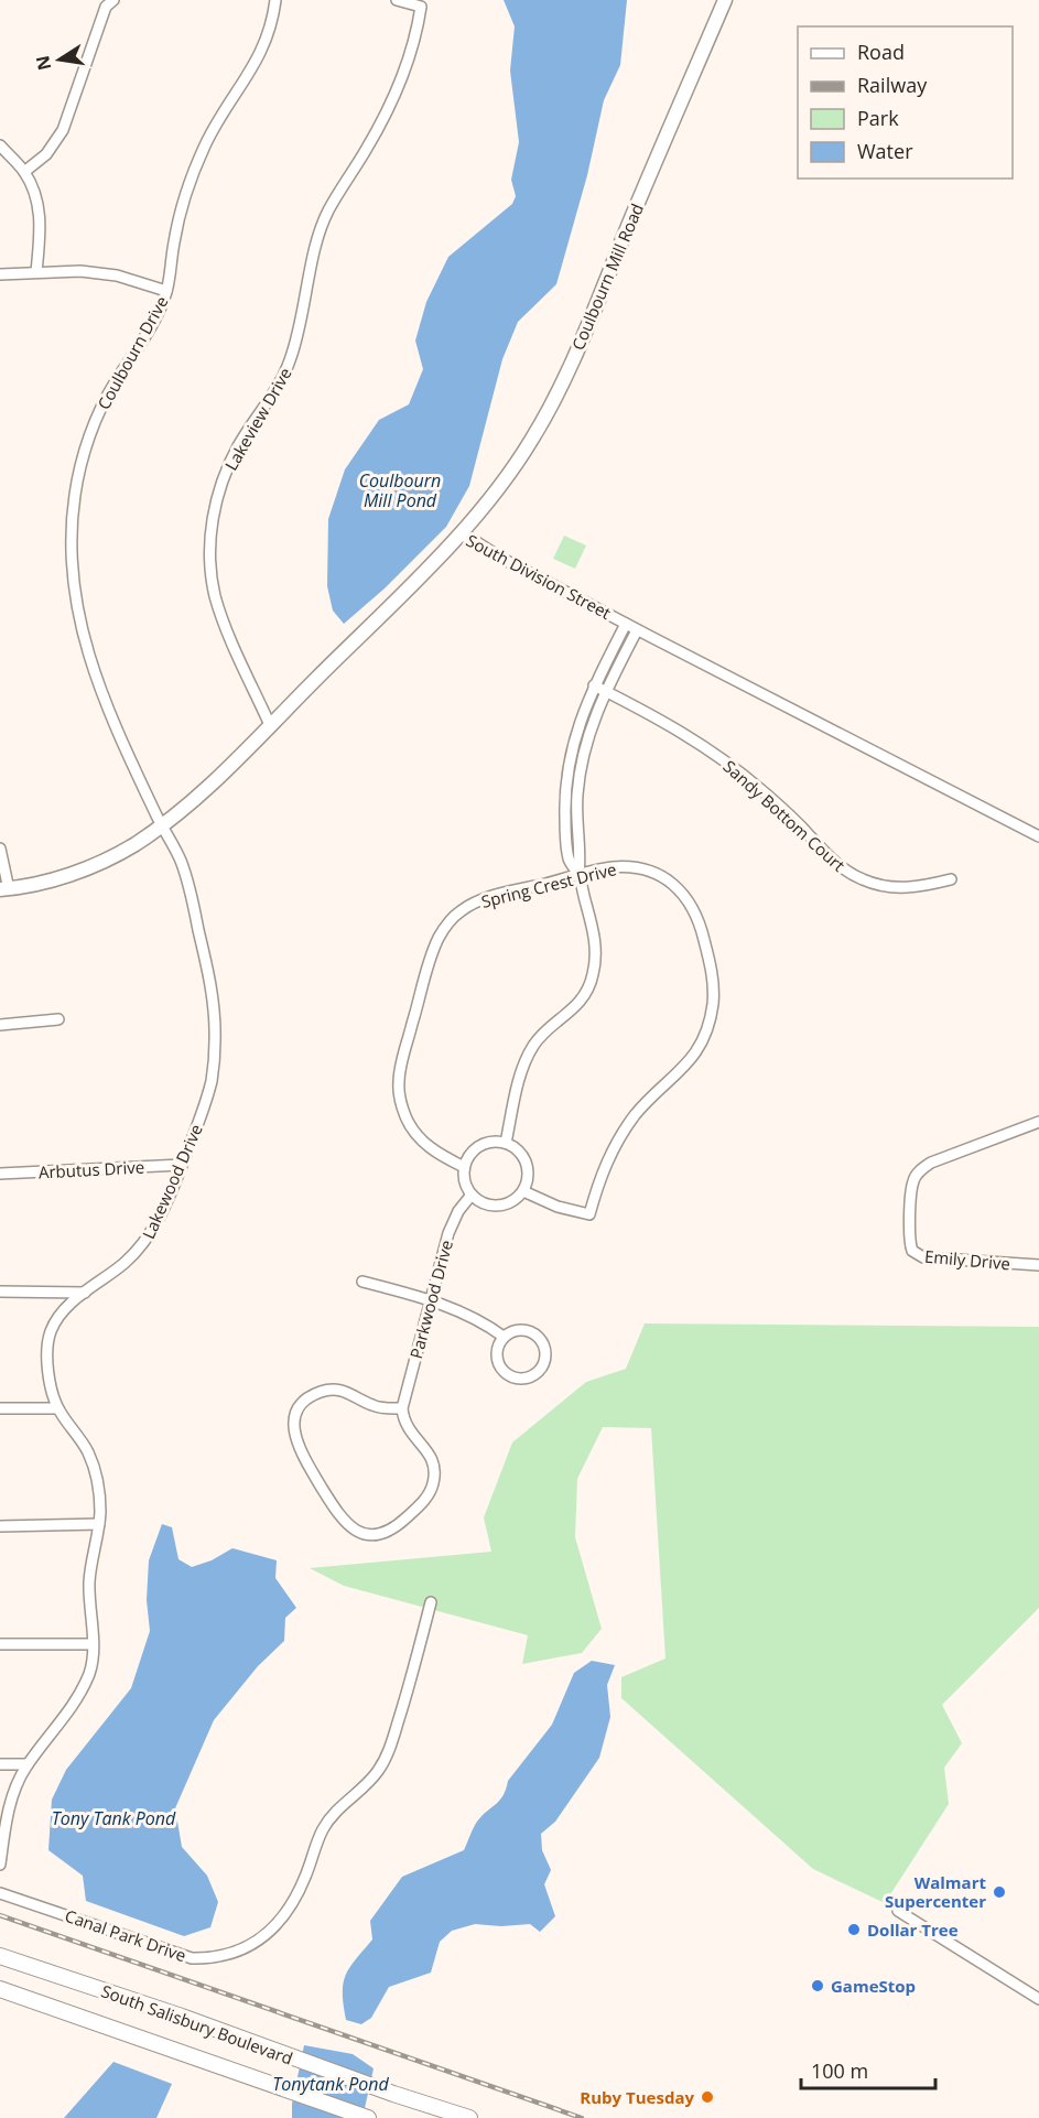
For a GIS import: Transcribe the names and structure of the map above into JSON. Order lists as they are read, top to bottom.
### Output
{
  "streets": {
    "main road": ["South Salisbury Boulevard"],
    "street": [
      "Coulbourn Mill Road",
      "Coulbourn Drive",
      "Lakeview Drive",
      "South Division Street",
      "Sandy Bottom Court",
      "Spring Crest Drive",
      "Arbutus Drive",
      "Lakewood Drive",
      "Emily Drive",
      "Parkwood Drive",
      "Canal Park Drive"
    ]
  },
  "crossings": [
    ["Coulbourn Mill Road", "South Division Street"],
    ["Coulbourn Drive", "South Division Street"],
    ["Coulbourn Drive", "Lakewood Drive"],
    ["Lakeview Drive", "South Division Street"],
    ["South Division Street", "Lakewood Drive"],
    ["Spring Crest Drive", "Parkwood Drive"],
    ["Arbutus Drive", "Lakewood Drive"]
  ],
  "water": ["Coulbourn Mill Pond", "Tony Tank Pond", "Tonytank Pond"],
  "places": [
    "Walmart Supercenter",
    "Dollar Tree",
    "GameStop",
    "Ruby Tuesday"
  ],
  "legend": [
    "Road",
    "Railway",
    "Park",
    "Water"
  ],
  "scale_bar": "100 m",
  "north": "left"
}
